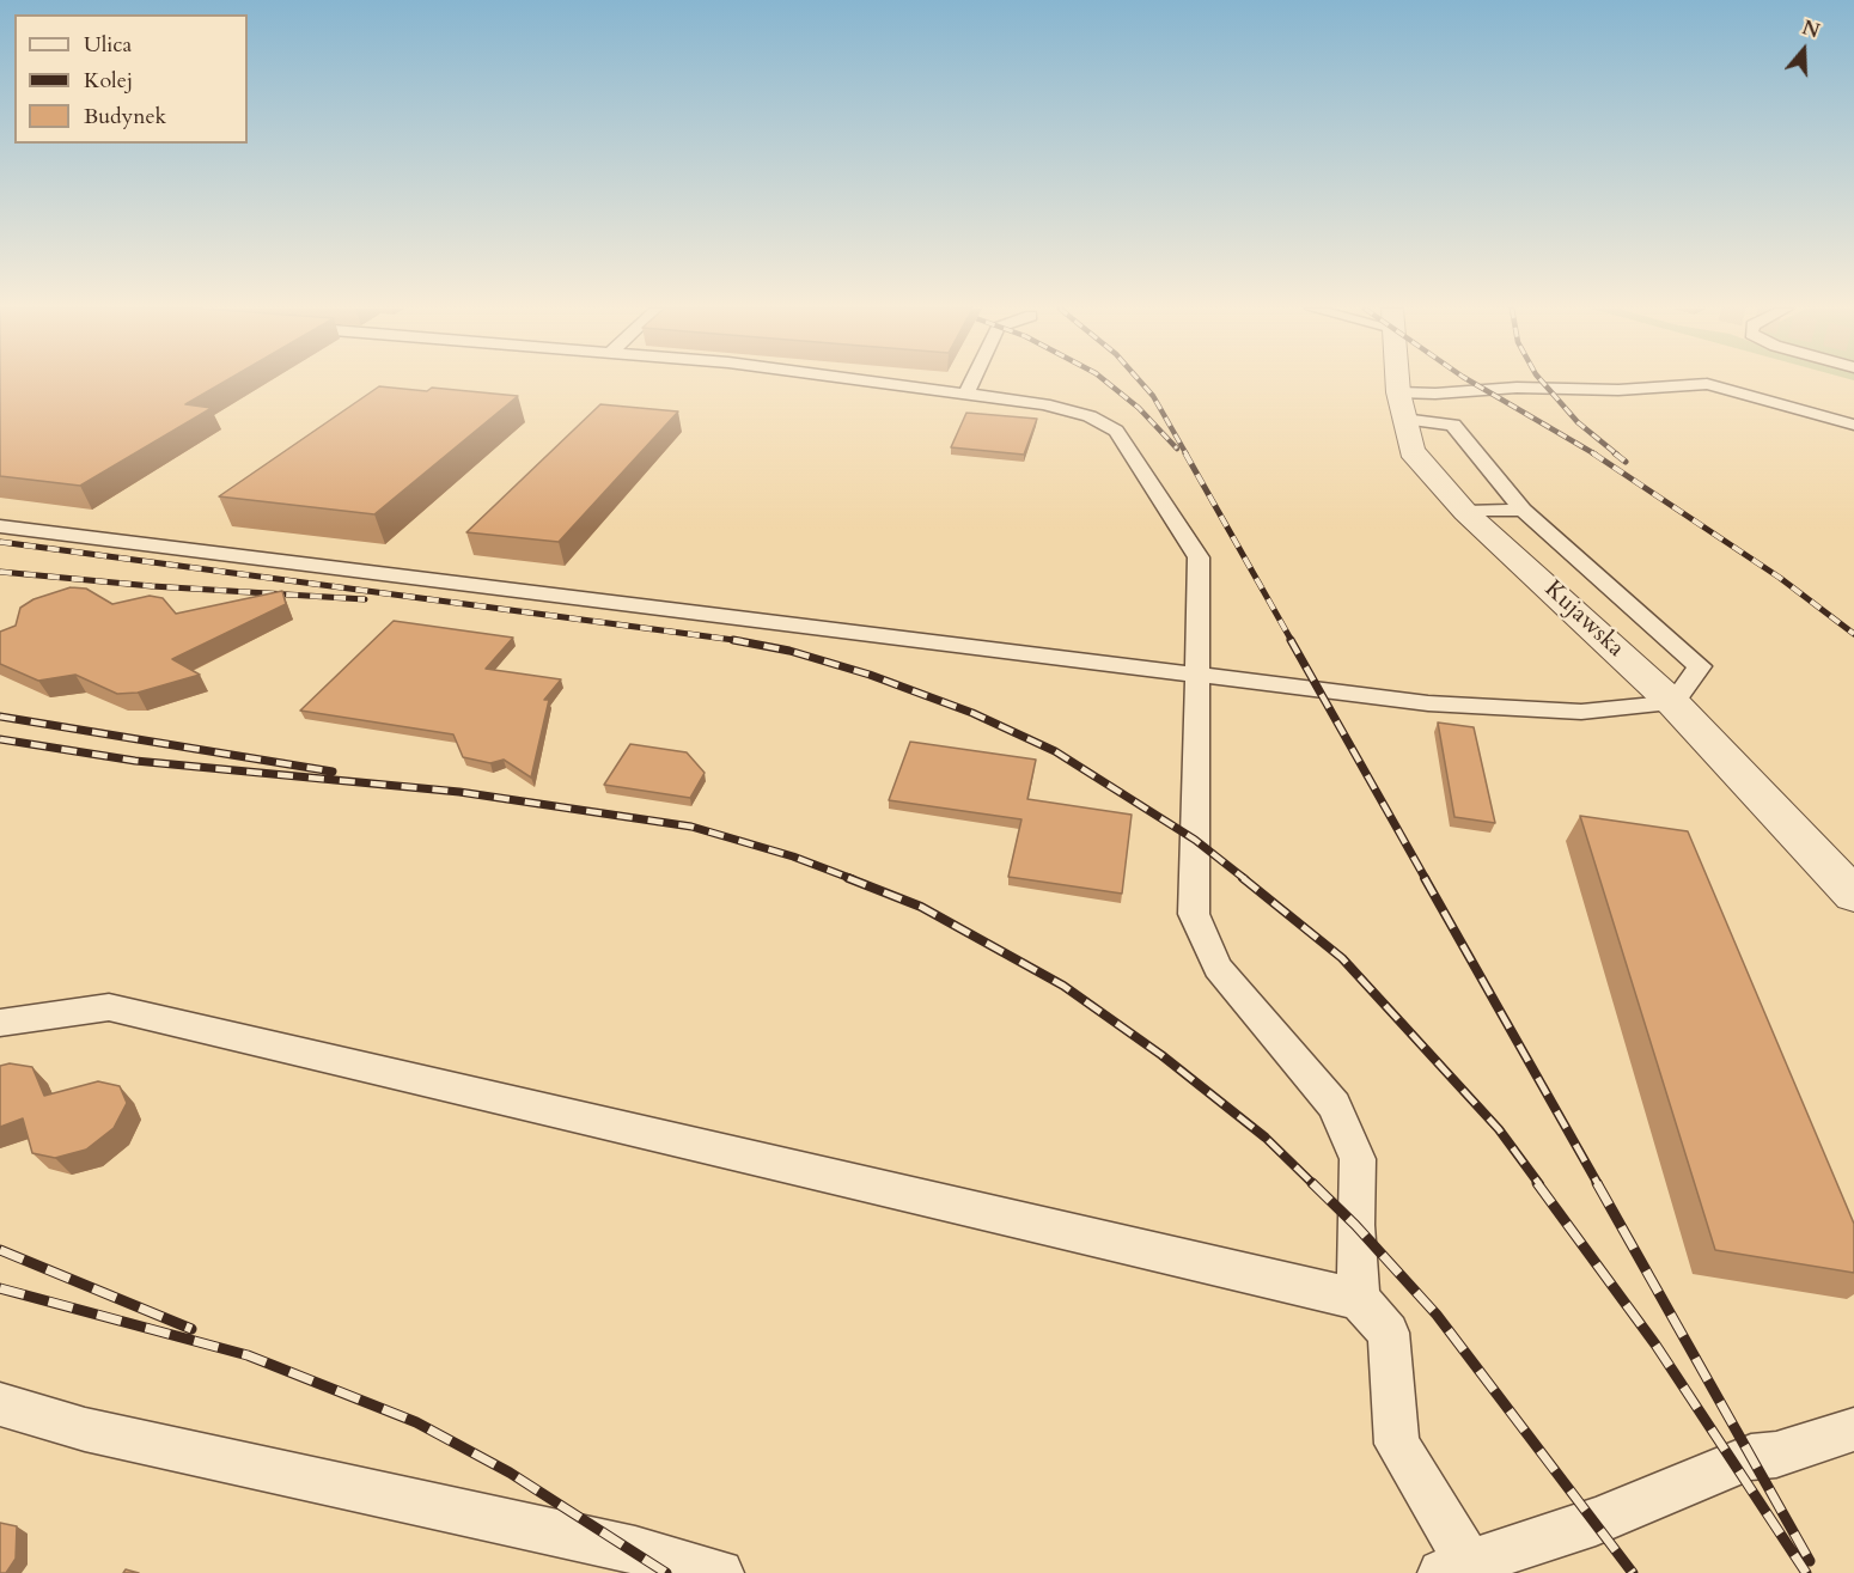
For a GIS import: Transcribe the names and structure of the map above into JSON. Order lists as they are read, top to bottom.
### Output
{
  "streets": {
    "street": ["Kujawska"]
  },
  "legend": ["Ulica", "Kolej", "Budynek"],
  "north": "top"
}
